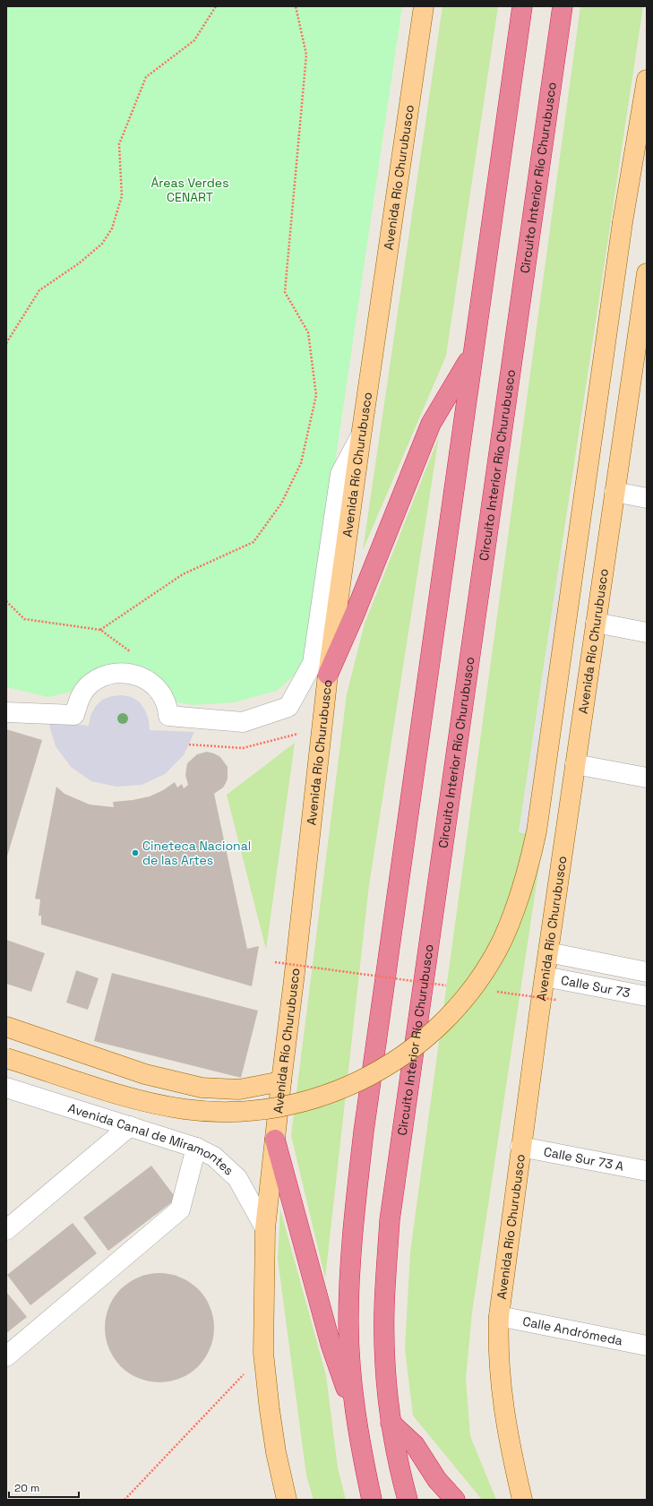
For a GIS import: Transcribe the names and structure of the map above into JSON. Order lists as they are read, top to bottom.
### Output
{
  "streets": {
    "highway": ["Circuito Interior Río Churubusco"],
    "main road": ["Avenida Río Churubusco"],
    "street": [
      "Calle Sur 73",
      "Avenida Canal de Miramontes",
      "Calle Sur 73 A",
      "Calle Andrómeda"
    ]
  },
  "crossings": [
    ["Avenida Río Churubusco", "Calle Sur 73"],
    ["Avenida Río Churubusco", "Avenida Canal de Miramontes"],
    ["Avenida Río Churubusco", "Calle Sur 73 A"],
    ["Avenida Río Churubusco", "Calle Andrómeda"]
  ],
  "parks": ["Áreas Verdes CENART"],
  "places": ["Cineteca Nacional de las Artes"],
  "scale_bar": "20 m"
}
